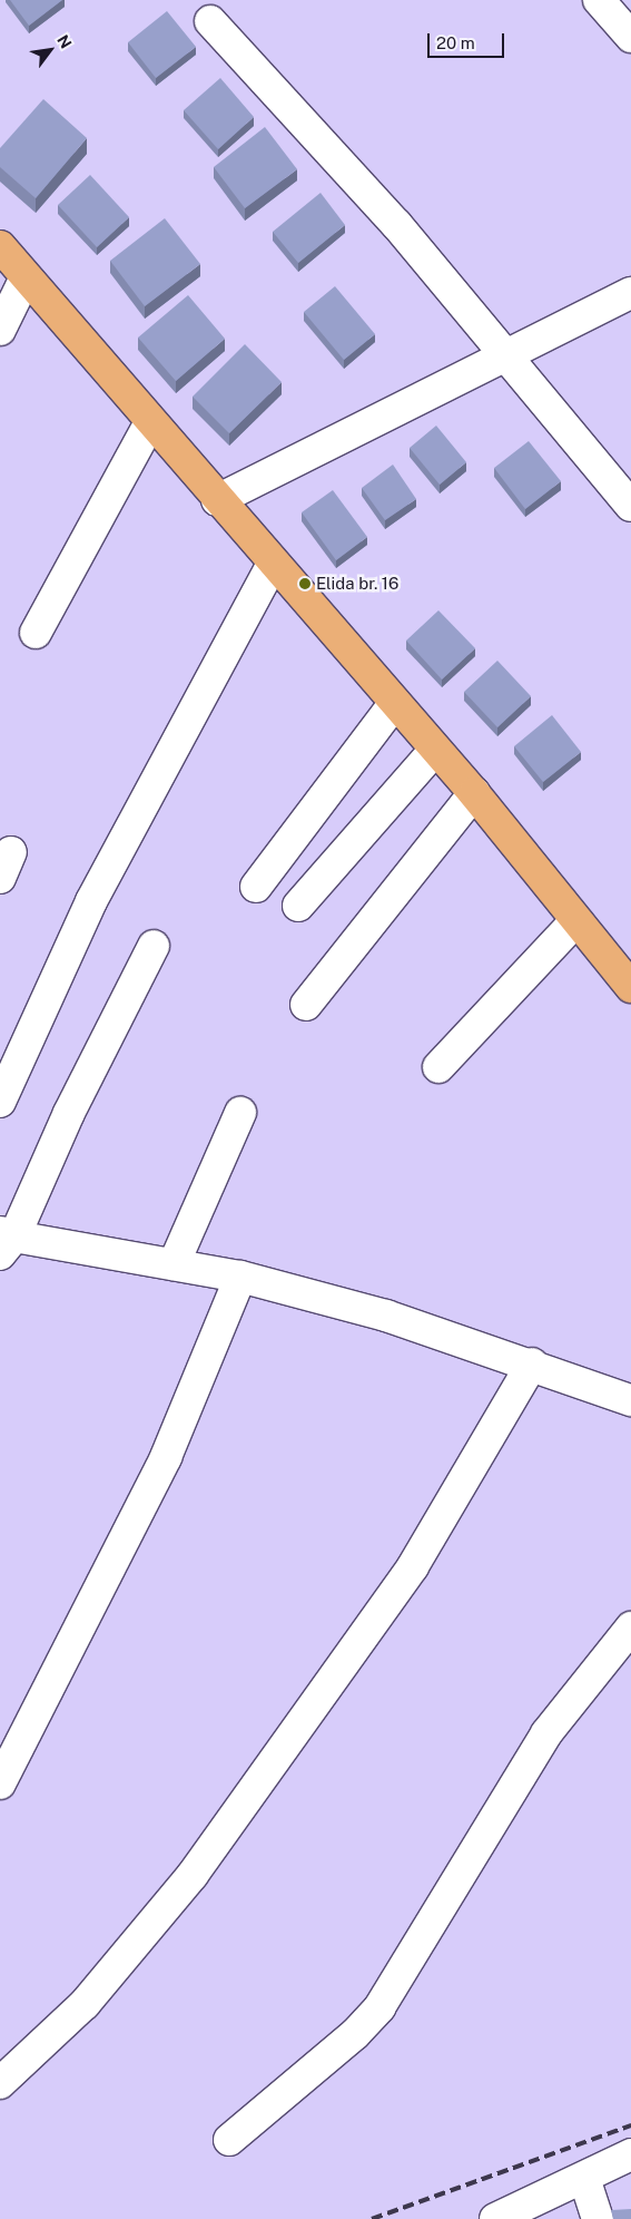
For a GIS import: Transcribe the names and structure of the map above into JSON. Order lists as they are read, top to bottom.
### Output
{
  "places": ["Elida br. 16"],
  "scale_bar": "20 m",
  "north": "top right"
}
